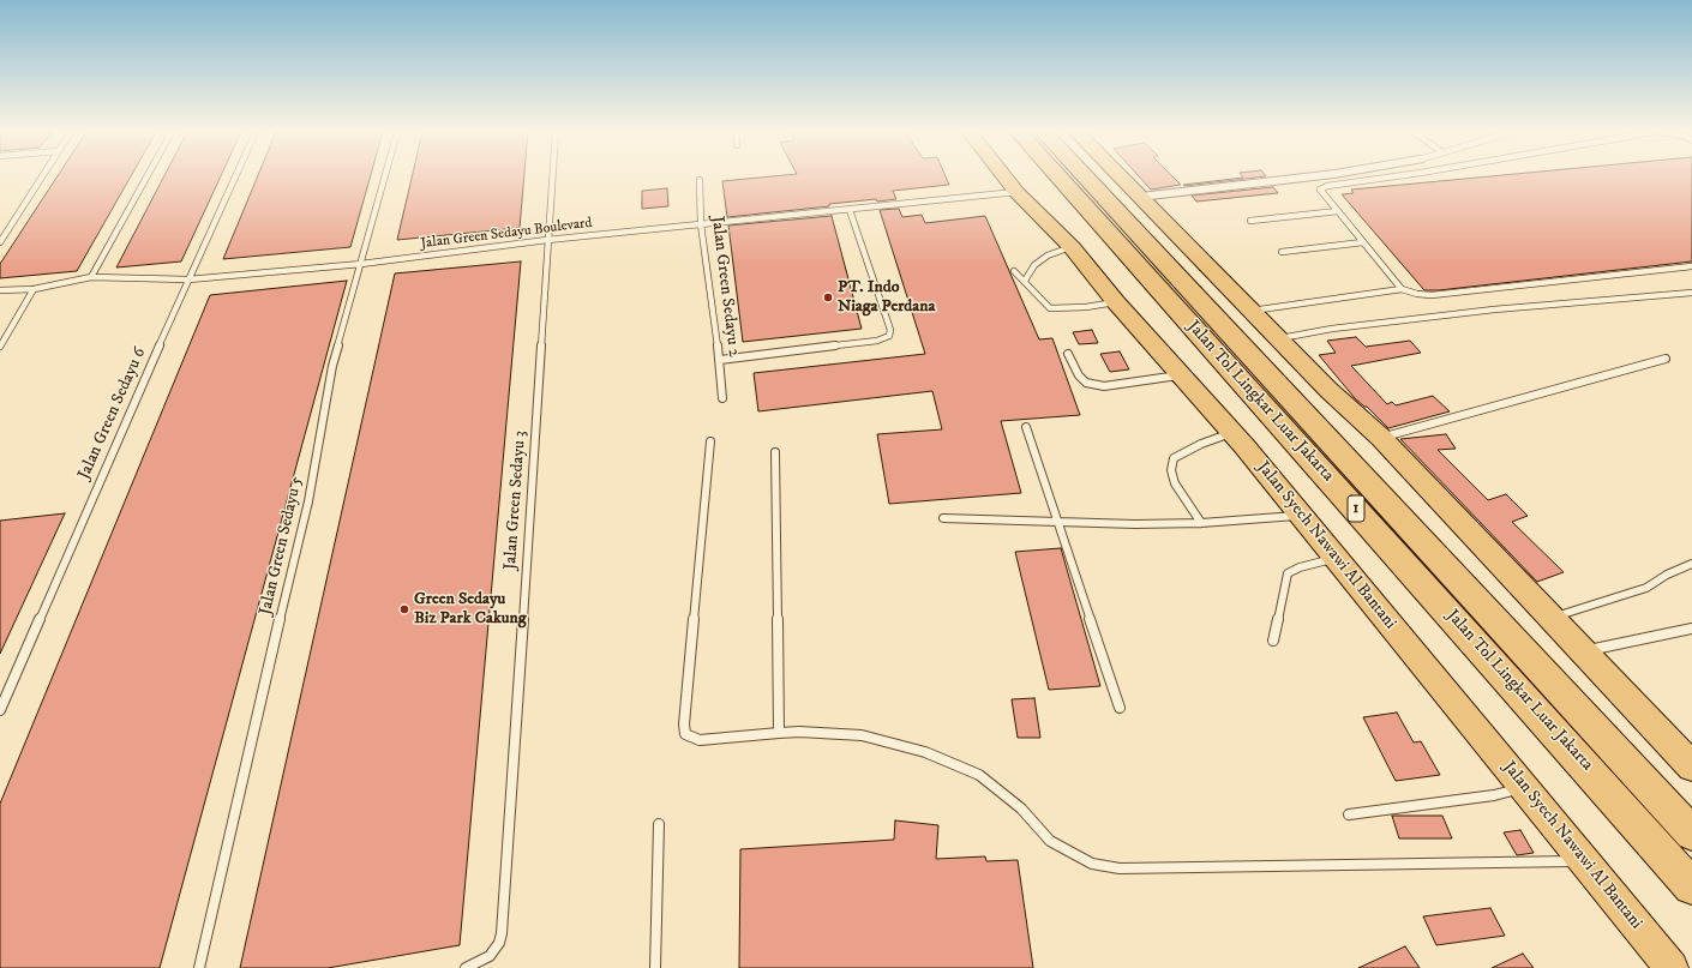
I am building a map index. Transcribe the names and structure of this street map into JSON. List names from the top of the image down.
{
  "streets": {
    "highway": ["Jalan Tol Lingkar Luar Jakarta", "1", "Jalan Syech Nawawi Al Bantani"],
    "lane": [
      "Jalan Green Sedayu Boulevard",
      "Jalan Green Sedayu 2",
      "Jalan Green Sedayu 6",
      "Jalan Green Sedayu 3",
      "Jalan Green Sedayu 5"
    ]
  },
  "crossings": [
    ["Jalan Green Sedayu Boulevard", "Jalan Green Sedayu 2"],
    ["Jalan Green Sedayu Boulevard", "Jalan Green Sedayu 6"],
    ["Jalan Green Sedayu Boulevard", "Jalan Green Sedayu 3"],
    ["Jalan Green Sedayu Boulevard", "Jalan Green Sedayu 5"],
    ["Jalan Green Sedayu Boulevard", "Jalan Syech Nawawi Al Bantani"]
  ],
  "places": ["PT. Indo Niaga Perdana", "Green Sedayu Biz Park Cakung"]
}
